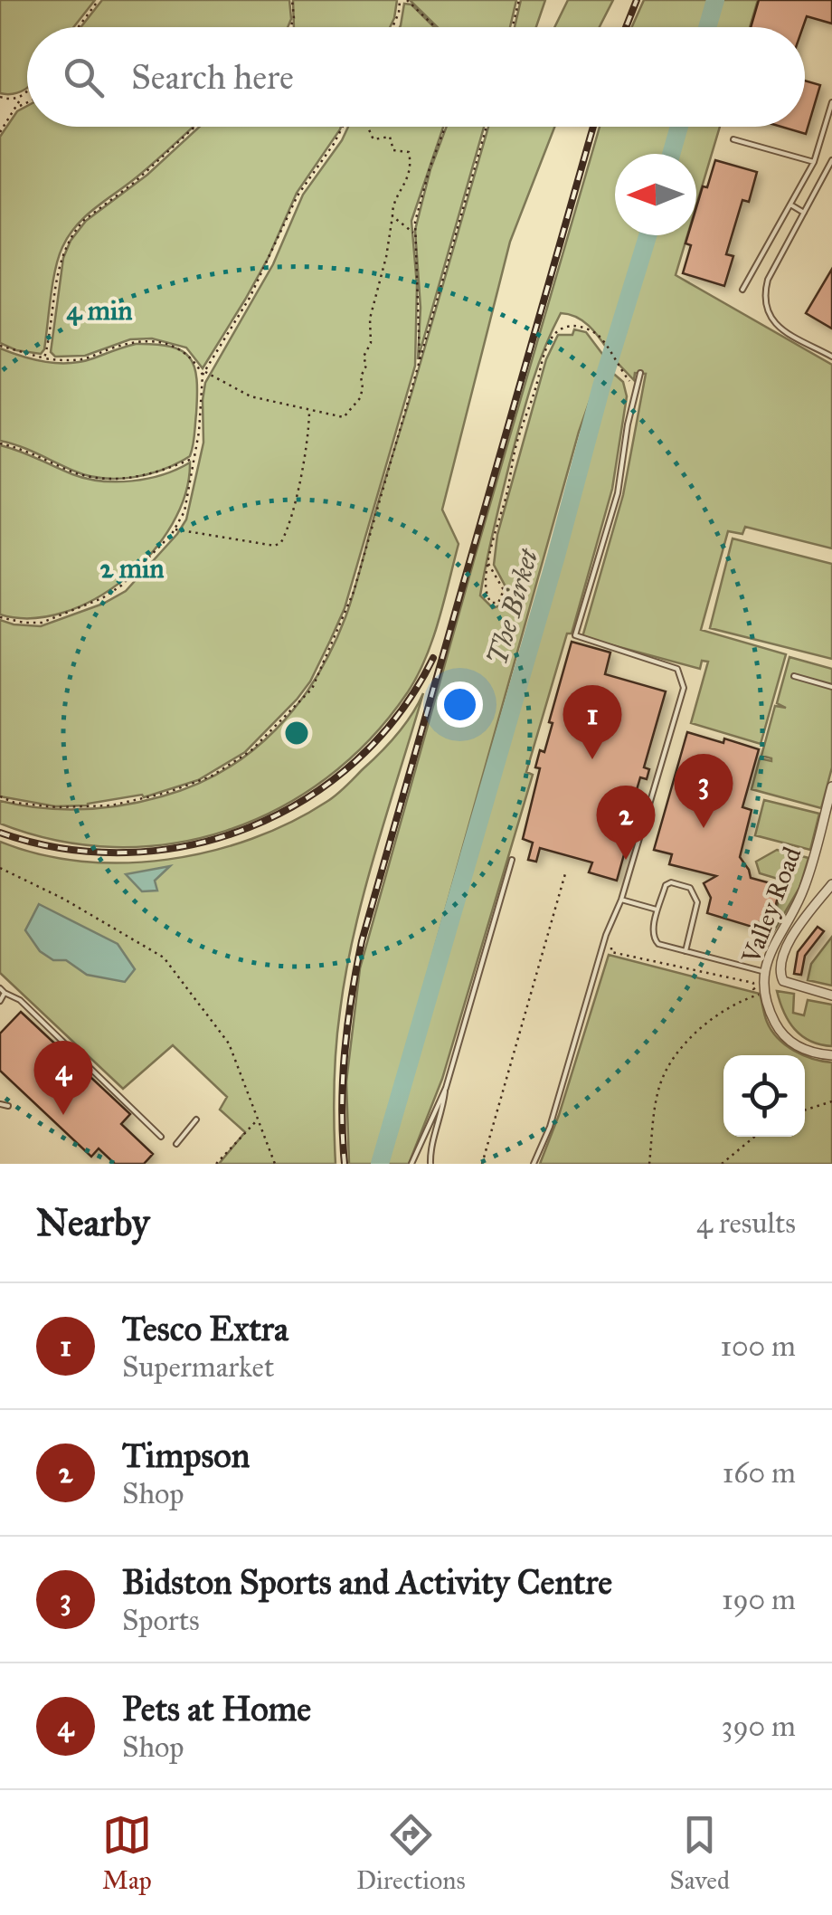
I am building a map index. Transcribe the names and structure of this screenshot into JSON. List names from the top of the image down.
{
  "streets": {
    "street": ["Valley Road"]
  },
  "water": ["The Birket"],
  "north": "left",
  "page": {
    "search": "Search here",
    "pins": [
      "1",
      "3",
      "2",
      "4"
    ],
    "heading": ["Nearby", "4 results"],
    "list": [
      {
        "mark": "1",
        "name": "Tesco Extra",
        "note": "Supermarket",
        "value": "100 m"
      },
      {
        "mark": "2",
        "name": "Timpson",
        "note": "Shop",
        "value": "160 m"
      },
      {
        "mark": "3",
        "name": "Bidston Sports and Activity Centre",
        "note": "Sports",
        "value": "190 m"
      },
      {
        "mark": "4",
        "name": "Pets at Home",
        "note": "Shop",
        "value": "390 m"
      }
    ],
    "nav": ["Map", "Directions", "Saved"]
  },
  "rings": ["4 min", "2 min"]
}
